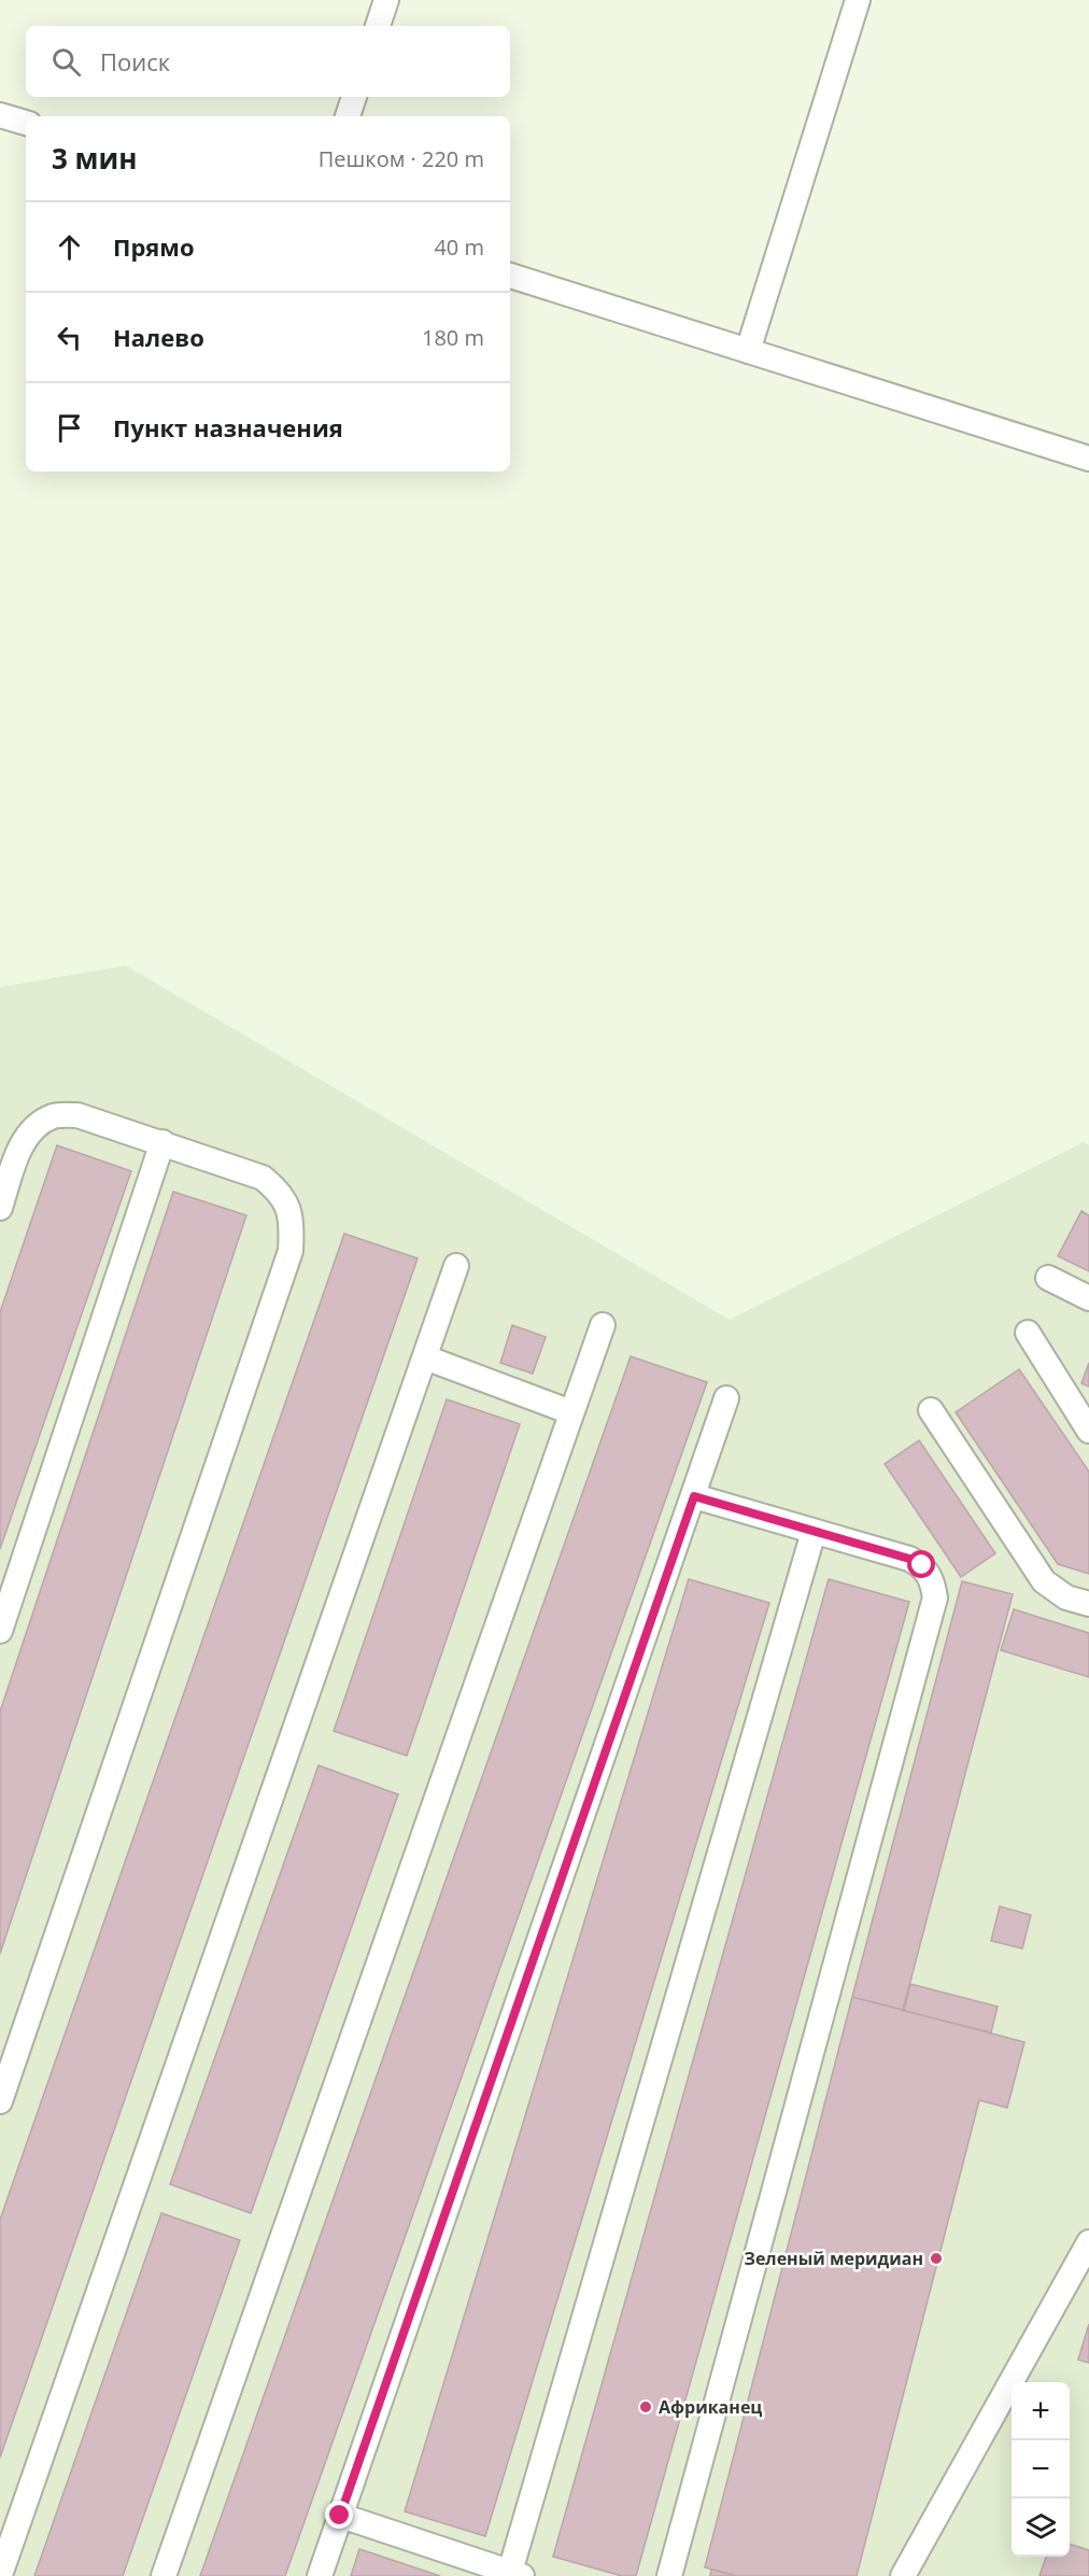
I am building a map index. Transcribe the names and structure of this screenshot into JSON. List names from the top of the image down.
{
  "places": ["Зеленый меридиан", "Африканец"],
  "page": {
    "search": "Поиск",
    "heading": ["3 мин", "Пешком · 220 m"],
    "list": [
      ["Прямо", "40 m"],
      ["Налево", "180 m"],
      "Пункт назначения"
    ],
    "map_buttons": ["+", "−"]
  }
}
